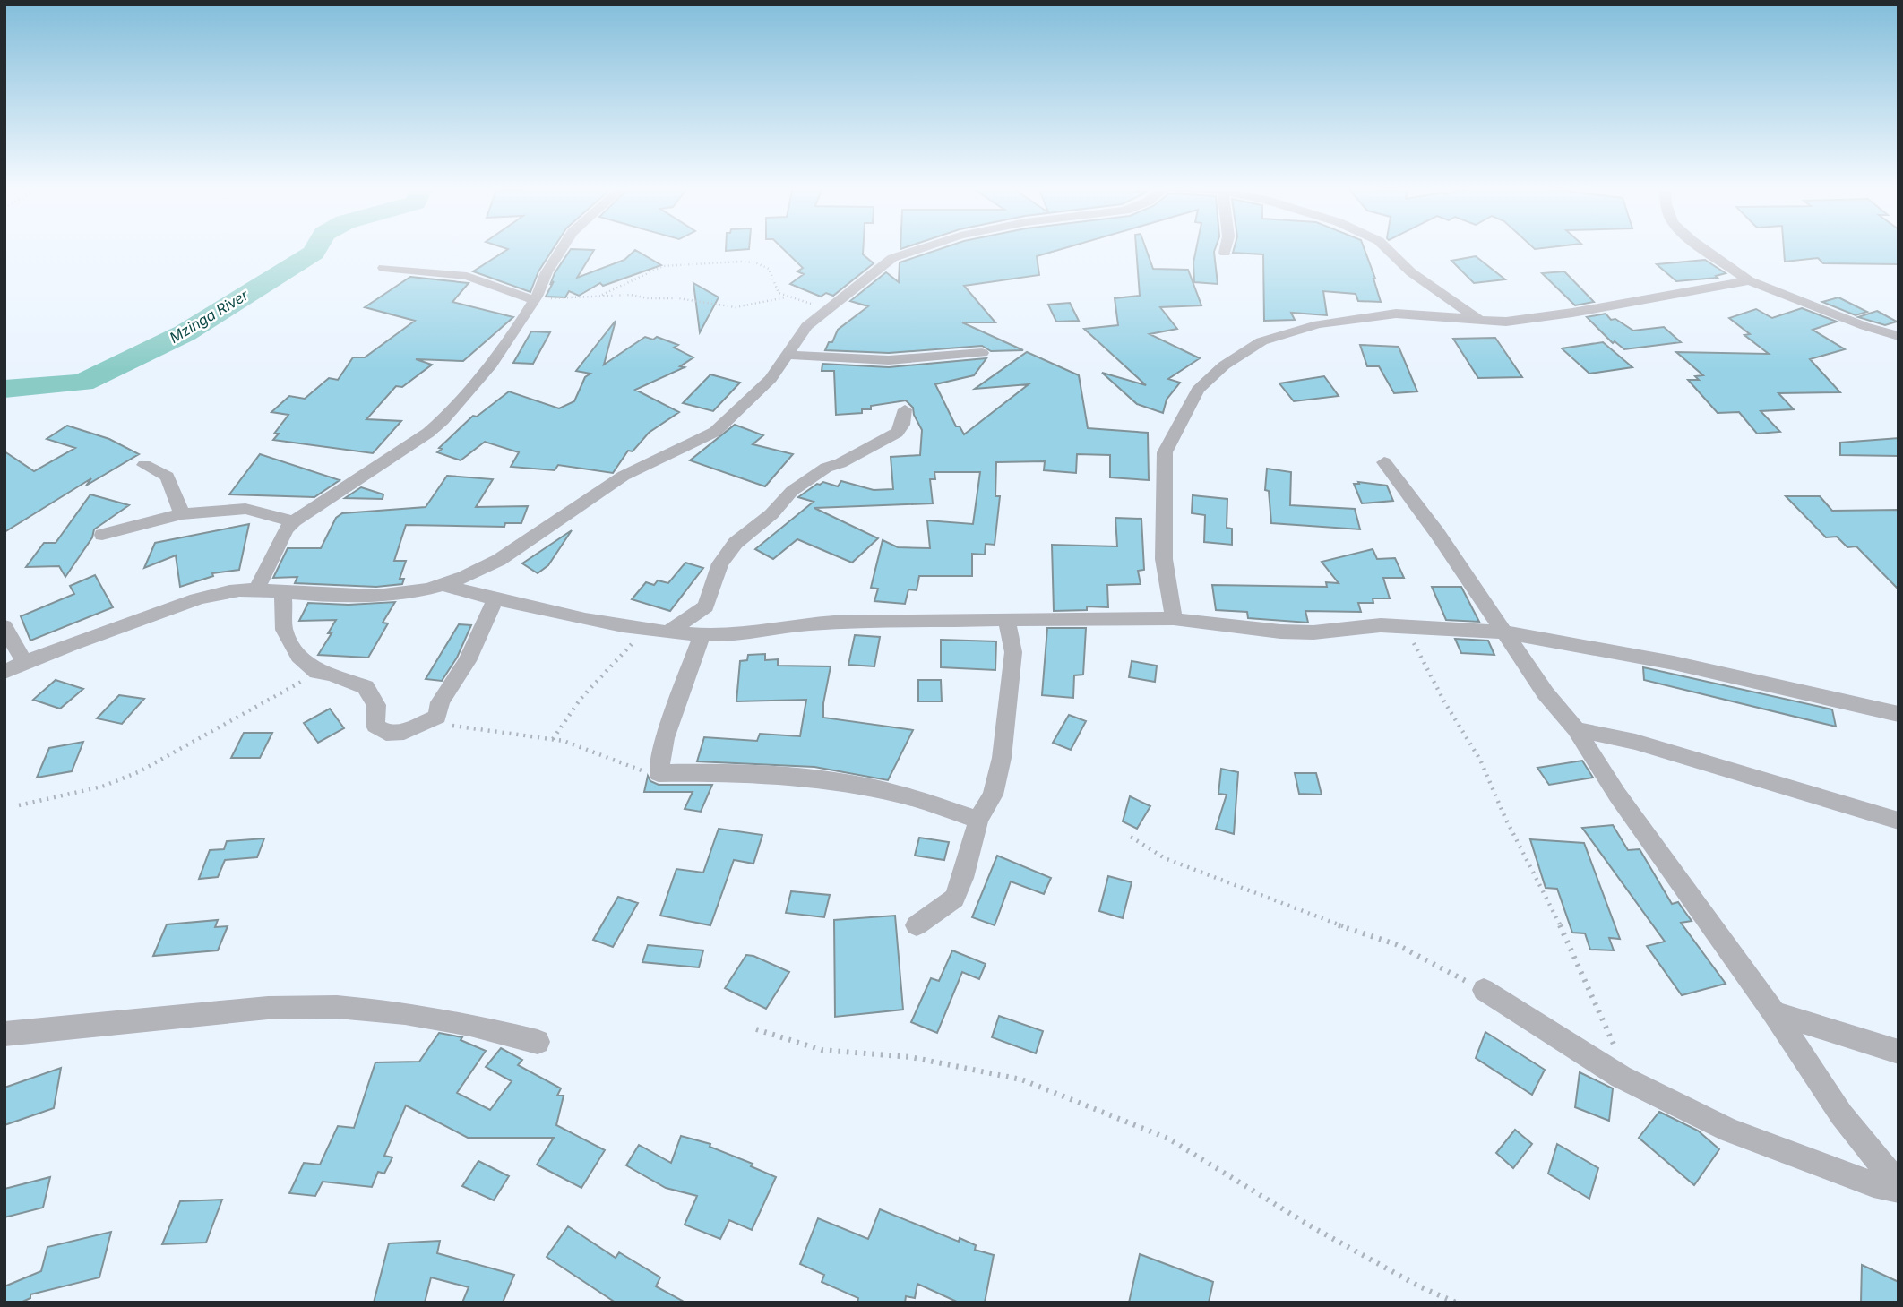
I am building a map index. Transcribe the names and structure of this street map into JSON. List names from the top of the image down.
{
  "water": ["Mzinga River"]
}
